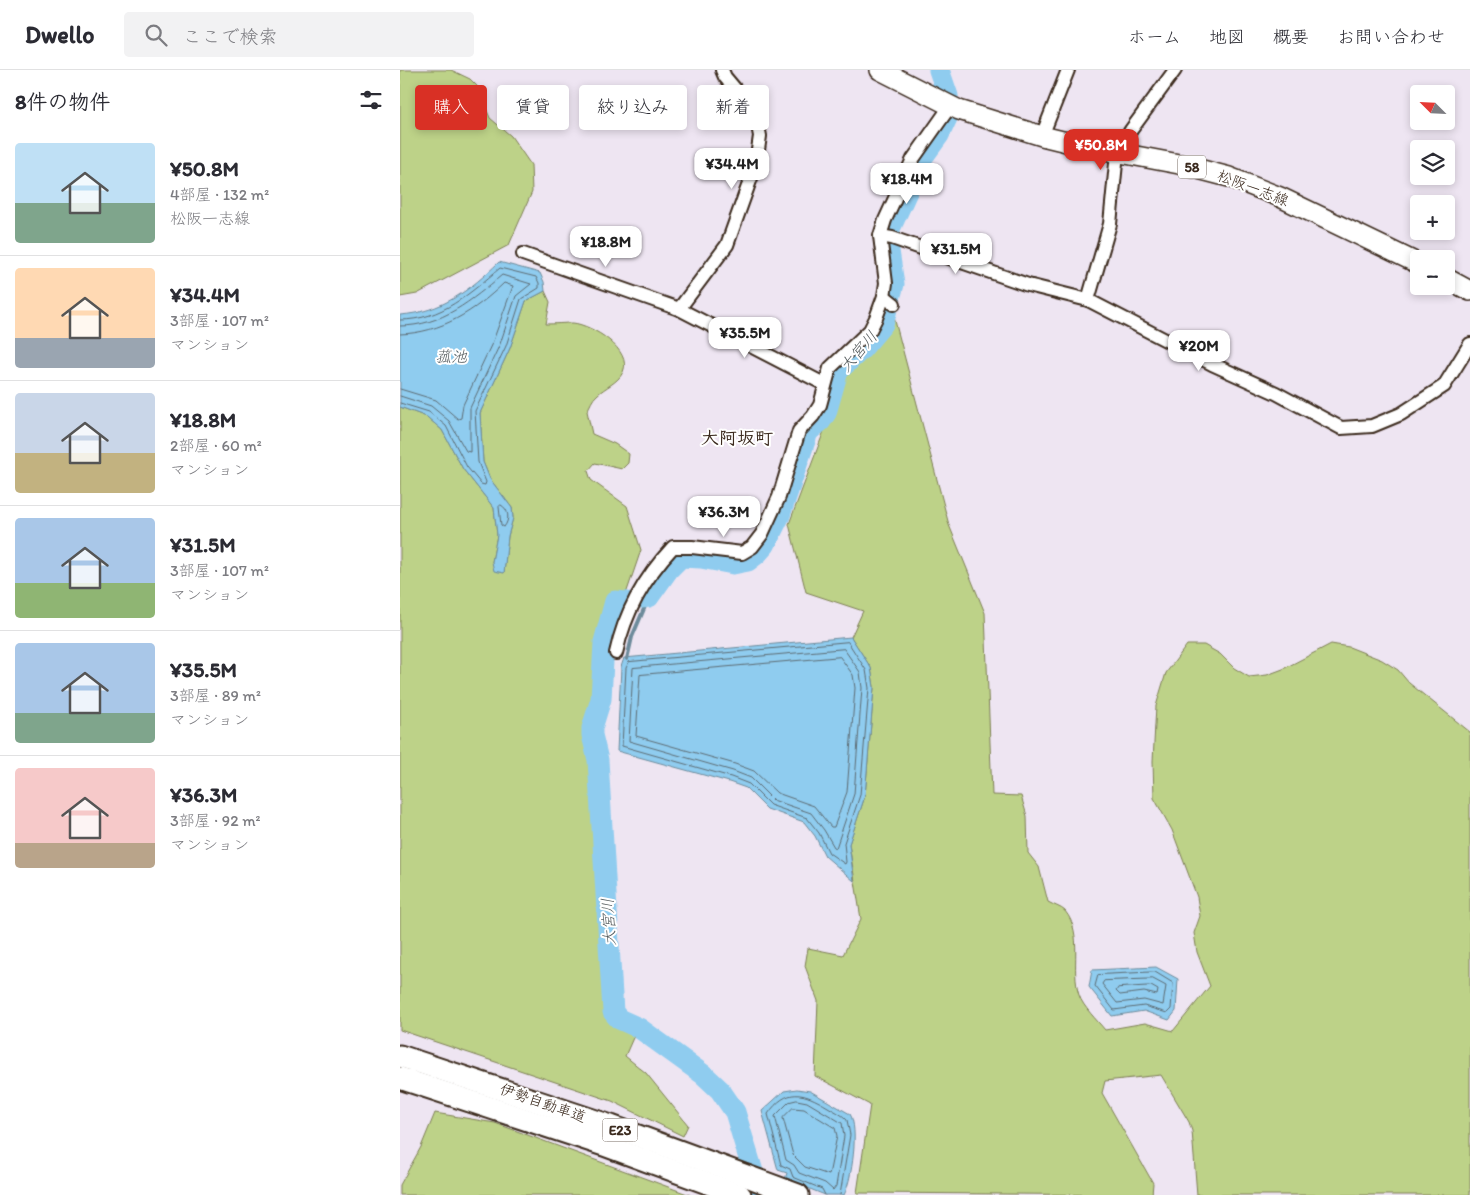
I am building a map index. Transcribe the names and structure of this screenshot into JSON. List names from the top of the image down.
{
  "streets": {
    "highway": ["伊勢自動車道", "E23"],
    "main road": ["58", "松阪一志線"]
  },
  "districts": ["大阿坂町"],
  "water": ["大宮川", "菰池"],
  "north": "top left",
  "page": {
    "header": "Dwello",
    "search": "ここで検索",
    "nav": [
      "ホーム",
      "地図",
      "概要",
      "お問い合わせ"
    ],
    "heading": "8件の物件",
    "map_buttons": ["+", "−"],
    "chip": [
      "購入",
      "賃貸",
      "絞り込み",
      "新着"
    ],
    "price": [
      "¥50.8M",
      "¥34.4M",
      "¥18.4M",
      "¥18.8M",
      "¥31.5M",
      "¥35.5M",
      "¥20M",
      "¥36.3M"
    ],
    "list": [
      {
        "name": "¥50.8M",
        "note": "4部屋 · 132 m² · 松阪一志線"
      },
      {
        "name": "¥34.4M",
        "note": "3部屋 · 107 m² · マンション"
      },
      {
        "name": "¥18.8M",
        "note": "2部屋 · 60 m² · マンション"
      },
      {
        "name": "¥31.5M",
        "note": "3部屋 · 107 m² · マンション"
      },
      {
        "name": "¥35.5M",
        "note": "3部屋 · 89 m² · マンション"
      },
      {
        "name": "¥36.3M",
        "note": "3部屋 · 92 m² · マンション"
      }
    ]
  }
}
